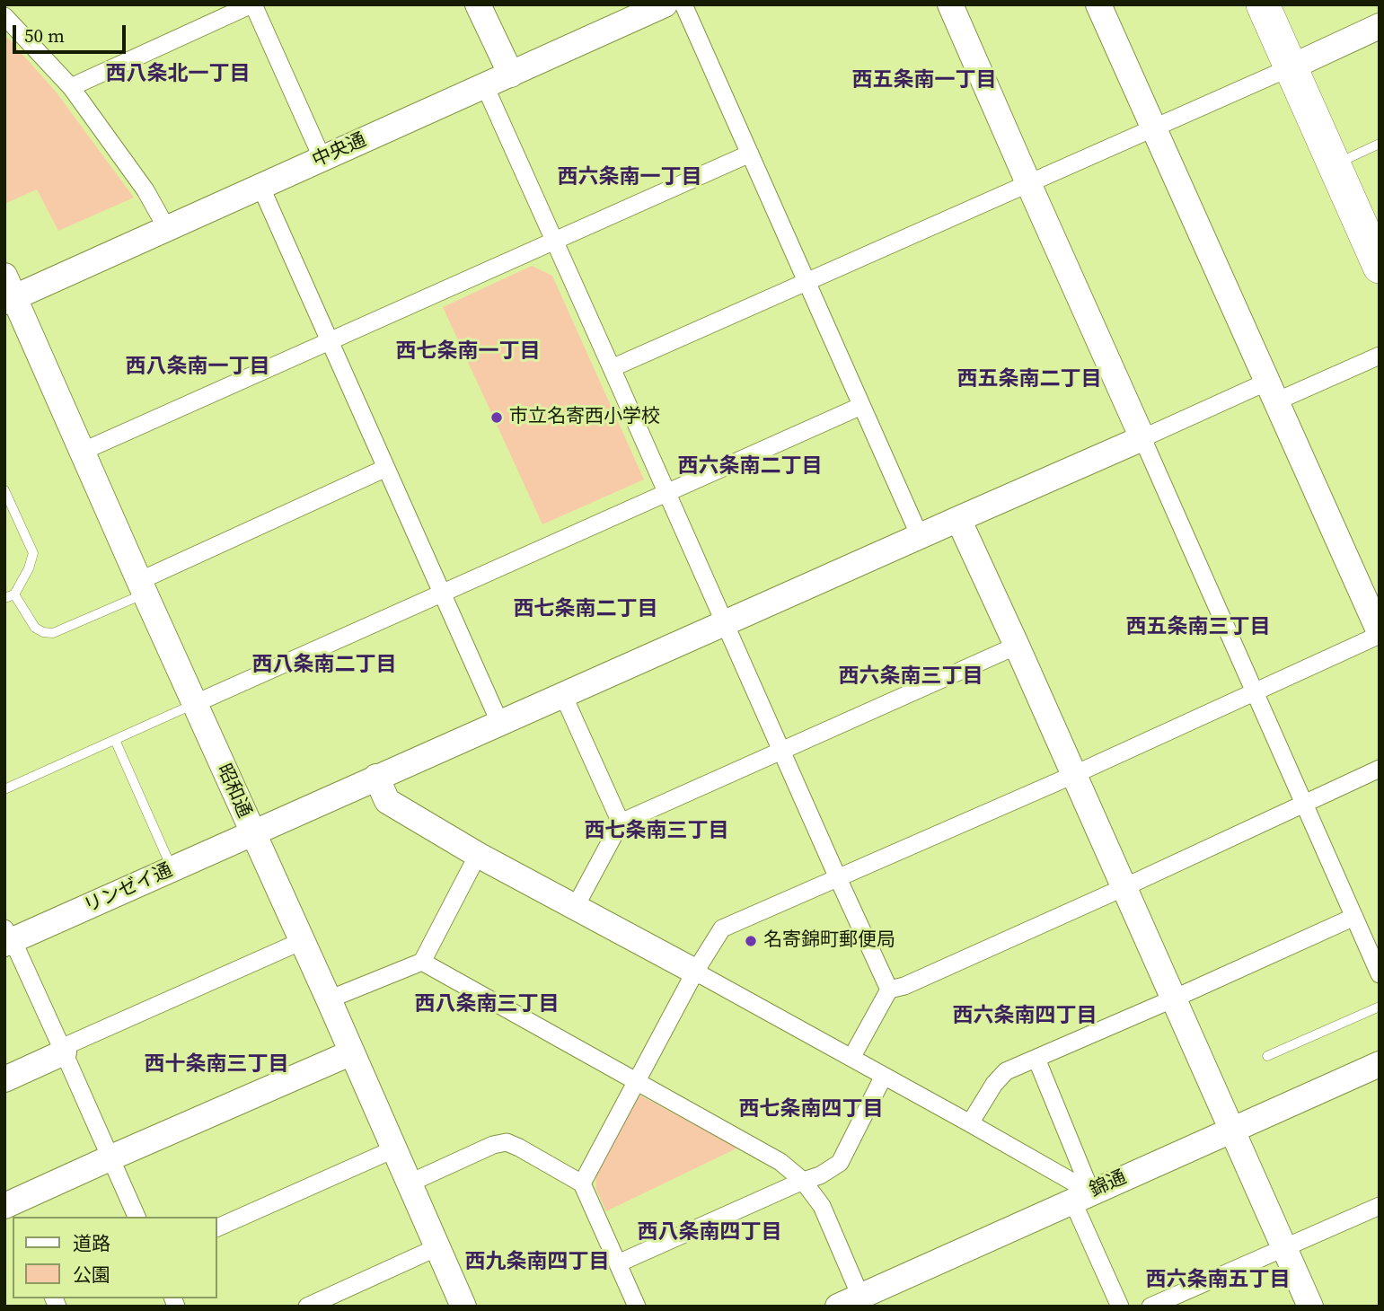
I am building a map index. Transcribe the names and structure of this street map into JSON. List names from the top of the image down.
{
  "streets": {
    "street": [
      "中央通",
      "昭和通",
      "リンゼイ通",
      "錦通"
    ]
  },
  "crossings": [
    ["中央通", "昭和通"],
    ["昭和通", "リンゼイ通"]
  ],
  "districts": [
    "西八条北一丁目",
    "西五条南一丁目",
    "西六条南一丁目",
    "西七条南一丁目",
    "西八条南一丁目",
    "西五条南二丁目",
    "西六条南二丁目",
    "西七条南二丁目",
    "西五条南三丁目",
    "西八条南二丁目",
    "西六条南三丁目",
    "西七条南三丁目",
    "西八条南三丁目",
    "西六条南四丁目",
    "西十条南三丁目",
    "西七条南四丁目",
    "西八条南四丁目",
    "西九条南四丁目",
    "西六条南五丁目"
  ],
  "places": ["市立名寄西小学校", "名寄錦町郵便局"],
  "legend": ["道路", "公園"],
  "scale_bar": "50 m"
}
